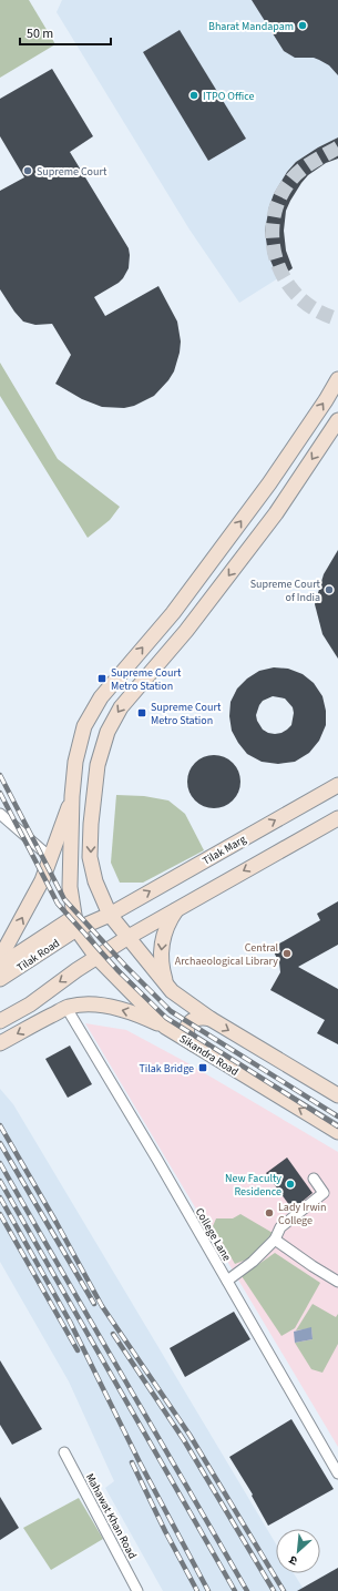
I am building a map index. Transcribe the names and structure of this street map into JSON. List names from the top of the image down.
{
  "streets": {
    "main road": ["Tilak Marg", "Tilak Road", "Sikandra Road"],
    "street": ["College Lane", "Mahawat Khan Road"]
  },
  "crossings": [
    ["Tilak Marg", "Tilak Road"],
    ["Tilak Marg", "Sikandra Road"],
    ["Tilak Road", "Sikandra Road"]
  ],
  "places": {
    "other": [
      "Bharat Mandapam",
      "ITPO Office",
      "Supreme Court",
      "Supreme Court of India",
      "Central Archaeological Library",
      "New Faculty Residence",
      "Lady Irwin College"
    ],
    "transit": ["Supreme Court Metro Station", "Supreme Court‌ Metro Station", "Tilak Bridge"]
  },
  "scale_bar": "50 m",
  "north": "bottom left"
}
